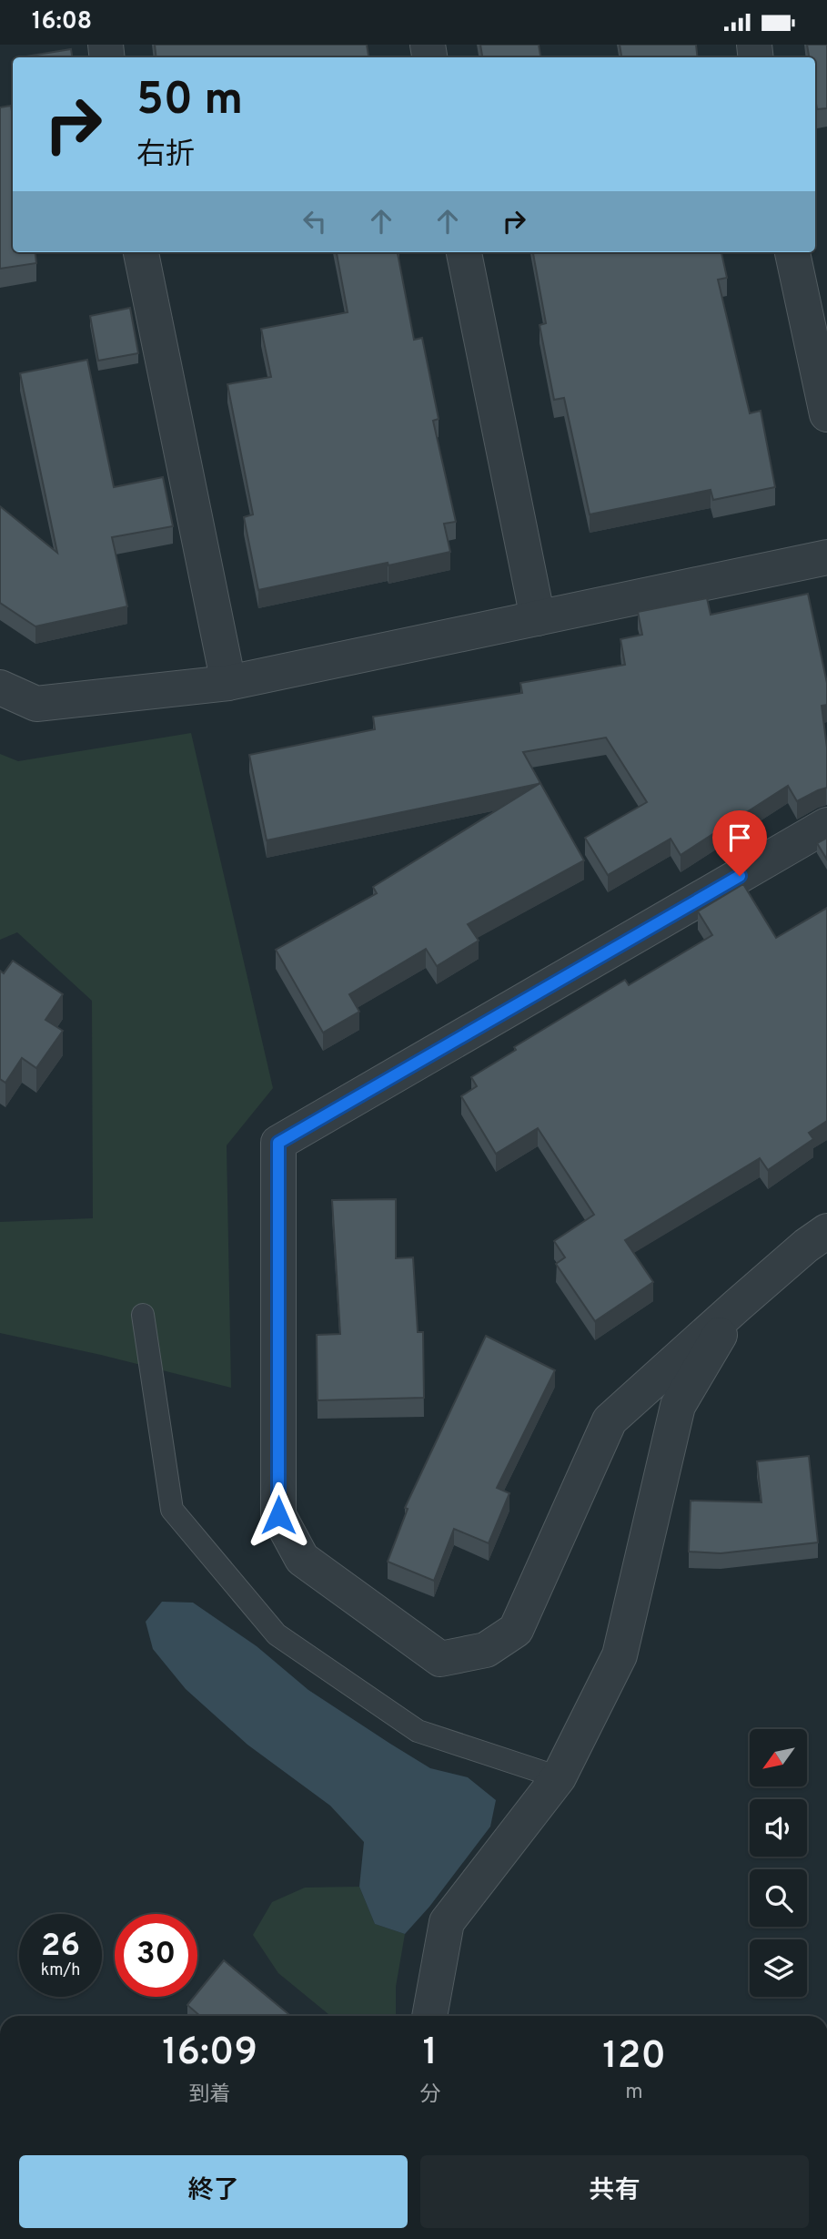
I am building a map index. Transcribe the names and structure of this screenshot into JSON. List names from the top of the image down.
{
  "north": "bottom left",
  "page": {
    "status": "16:08",
    "turn": ["50 m", "右折"],
    "speed": "26 km/h",
    "limit": "30",
    "eta": [
      "16:09",
      "到着",
      "1",
      "分",
      "120",
      "m"
    ],
    "buttons": ["終了", "共有"]
  }
}
